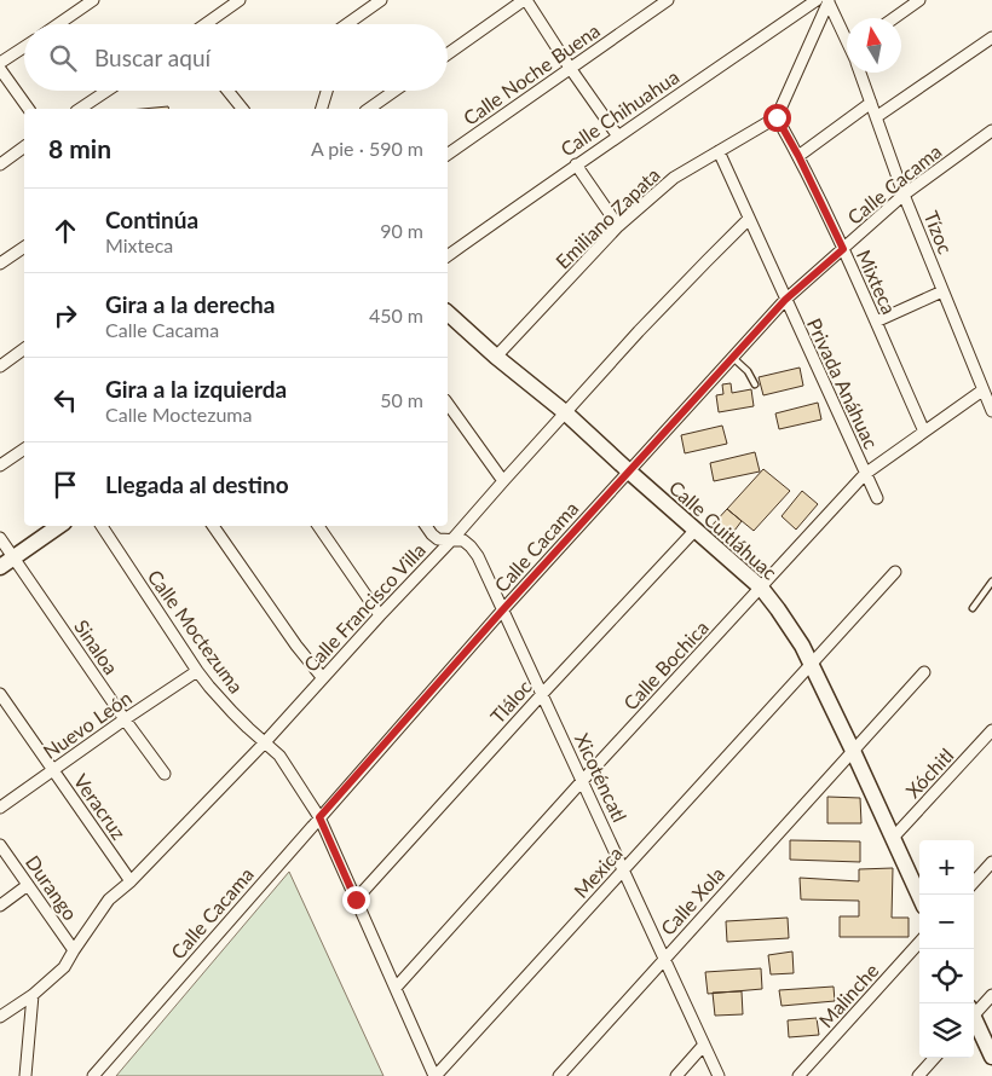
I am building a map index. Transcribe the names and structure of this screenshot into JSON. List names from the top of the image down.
{
  "streets": {
    "street": [
      "Calle Noche Buena",
      "Calle Chihuahua",
      "Calle Cacama",
      "Emiliano Zapata",
      "Tízoc",
      "Mixteca",
      "Privada Anáhuac",
      "Calle Cuitláhuac",
      "Calle Francisco Villa",
      "Calle Moctezuma",
      "Sinaloa",
      "Calle Bochica",
      "Tláloc",
      "Nuevo León",
      "Xóchitl",
      "Xicoténcatl",
      "Veracruz",
      "Mexica",
      "Durango",
      "Calle Xola",
      "Malinche"
    ]
  },
  "crossings": [
    ["Calle Cacama", "Tízoc"],
    ["Calle Cacama", "Mixteca"],
    ["Calle Cacama", "Privada Anáhuac"],
    ["Calle Cacama", "Calle Cuitláhuac"],
    ["Calle Cacama", "Calle Moctezuma"],
    ["Calle Cacama", "Xicoténcatl"],
    ["Emiliano Zapata", "Mixteca"],
    ["Emiliano Zapata", "Privada Anáhuac"],
    ["Emiliano Zapata", "Calle Cuitláhuac"],
    ["Tízoc", "Calle Bochica"],
    ["Mixteca", "Calle Bochica"],
    ["Privada Anáhuac", "Calle Francisco Villa"],
    ["Privada Anáhuac", "Calle Bochica"],
    ["Calle Cuitláhuac", "Calle Francisco Villa"],
    ["Calle Cuitláhuac", "Calle Bochica"],
    ["Calle Cuitláhuac", "Tláloc"],
    ["Calle Cuitláhuac", "Xóchitl"],
    ["Calle Cuitláhuac", "Mexica"],
    ["Calle Cuitláhuac", "Calle Xola"],
    ["Calle Francisco Villa", "Calle Moctezuma"],
    ["Calle Francisco Villa", "Xicoténcatl"],
    ["Calle Francisco Villa", "Veracruz"],
    ["Calle Francisco Villa", "Durango"],
    ["Calle Moctezuma", "Calle Bochica"],
    ["Calle Moctezuma", "Tláloc"],
    ["Calle Moctezuma", "Nuevo León"],
    ["Calle Moctezuma", "Mexica"],
    ["Sinaloa", "Nuevo León"],
    ["Calle Bochica", "Xicoténcatl"],
    ["Tláloc", "Xicoténcatl"],
    ["Nuevo León", "Veracruz"],
    ["Xicoténcatl", "Mexica"],
    ["Xicoténcatl", "Calle Xola"]
  ],
  "north": "top",
  "page": {
    "search": "Buscar aquí",
    "heading": ["8 min", "A pie · 590 m"],
    "list": [
      ["Continúa", "Mixteca", "90 m"],
      ["Gira a la derecha", "Calle Cacama", "450 m"],
      ["Gira a la izquierda", "Calle Moctezuma", "50 m"],
      "Llegada al destino"
    ],
    "map_buttons": ["+", "−"]
  }
}
